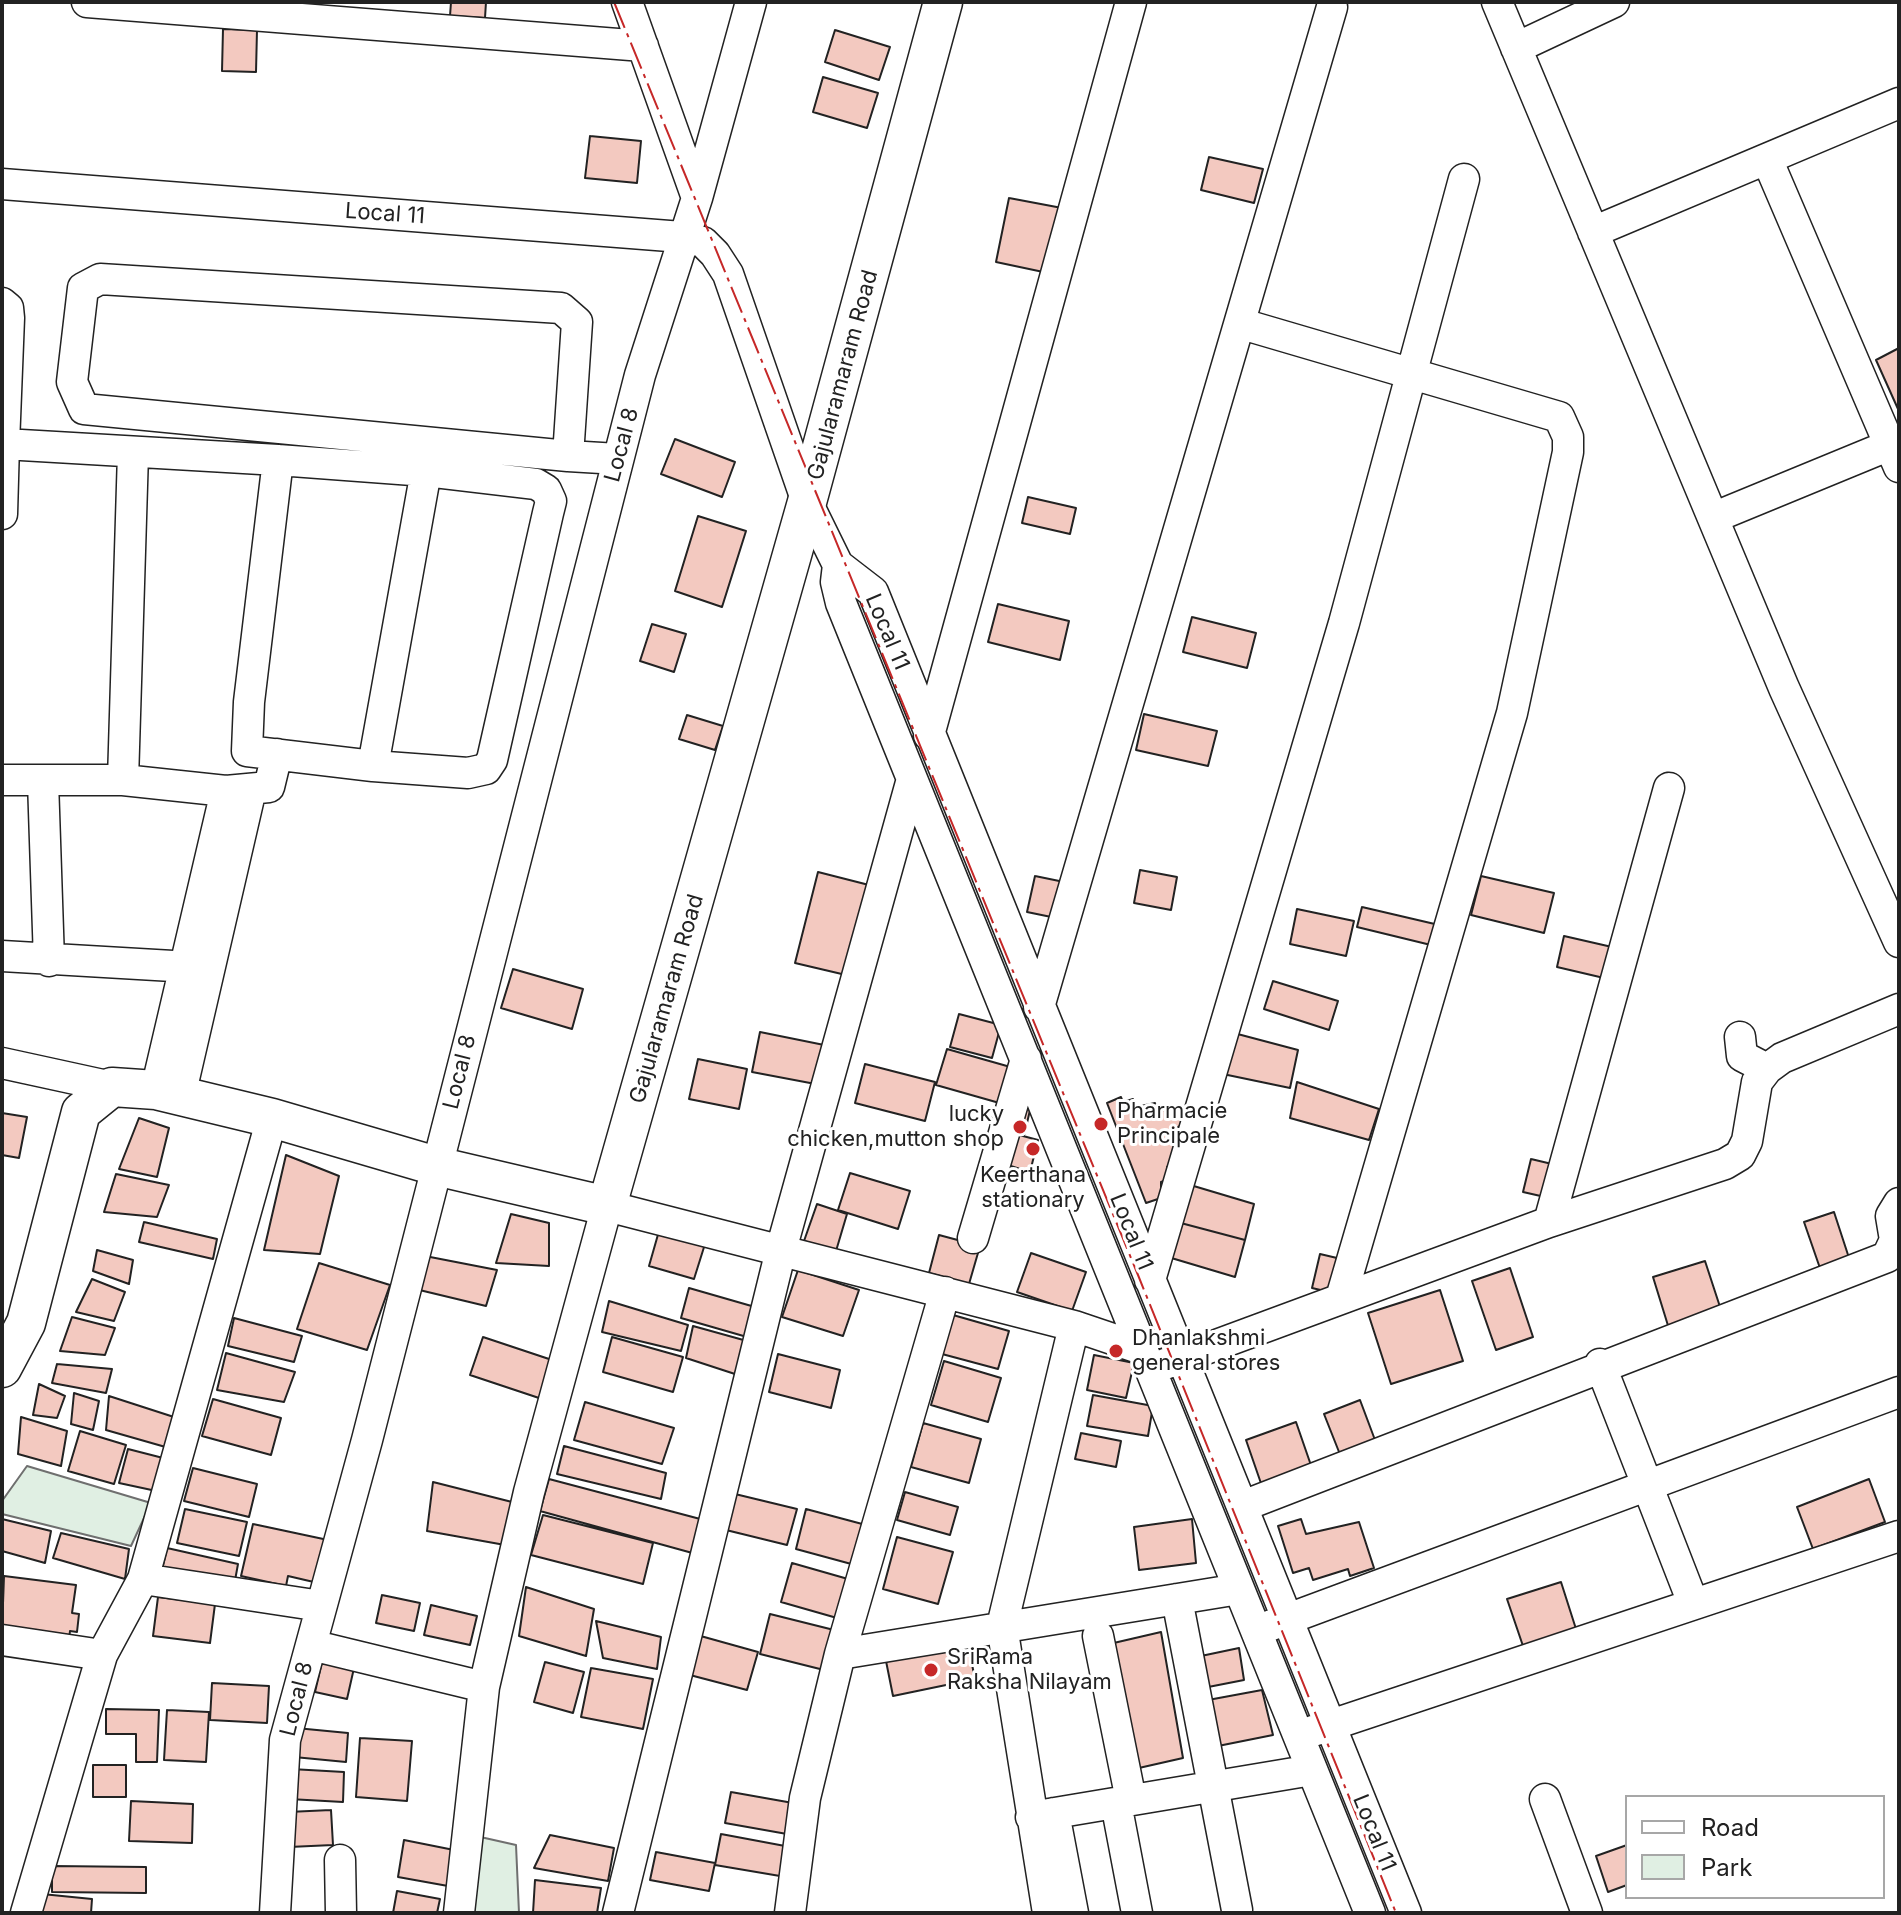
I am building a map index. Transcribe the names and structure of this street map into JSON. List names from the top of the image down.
{
  "streets": {
    "main road": ["Gajularamaram Road"],
    "street": ["Local 11", "Local 8"]
  },
  "crossings": [
    ["Local 11", "Gajularamaram Road"],
    ["Local 11", "Local 8"]
  ],
  "places": [
    "Pharmacie Principale",
    "lucky chicken,mutton shop",
    "Keerthana stationary",
    "Dhanlakshmi general stores",
    "SriRama Raksha Nilayam"
  ],
  "legend": ["Road", "Park"]
}
